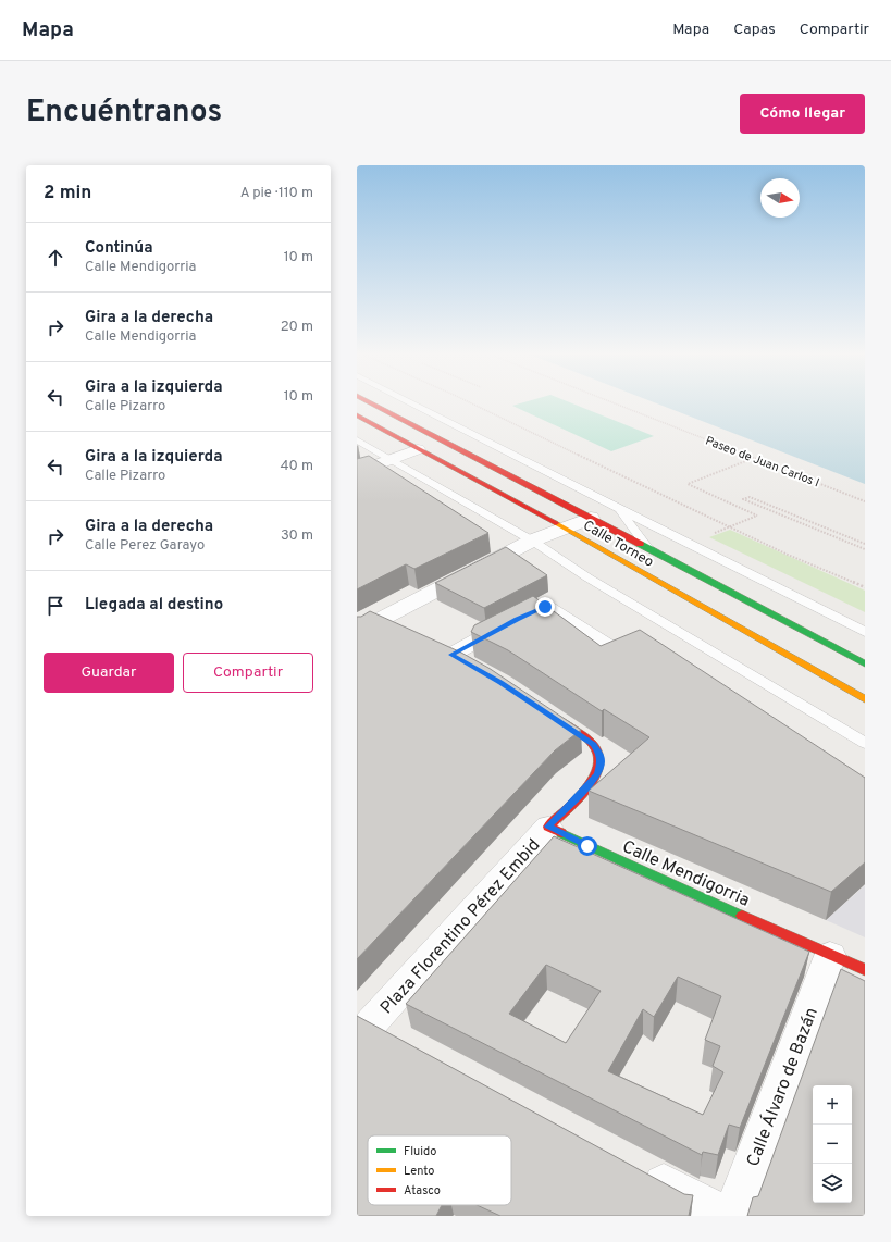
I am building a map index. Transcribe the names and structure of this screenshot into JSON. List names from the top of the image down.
{
  "streets": {
    "main road": ["Calle Torneo", "Calle Mendigorria"],
    "street": ["Plaza Florentino Pérez Embid", "Calle Álvaro de Bazán"],
    "path": ["Paseo de Juan Carlos I"]
  },
  "crossings": [
    ["Calle Mendigorria", "Plaza Florentino Pérez Embid"],
    ["Calle Mendigorria", "Calle Álvaro de Bazán"]
  ],
  "legend": ["Fluido", "Lento", "Atasco"],
  "north": "right",
  "page": {
    "header": "Mapa",
    "nav": ["Mapa", "Capas", "Compartir"],
    "title": "Encuéntranos",
    "buttons": [
      "Cómo llegar",
      ["Guardar", "Compartir"]
    ],
    "heading": ["2 min", "A pie · 110 m"],
    "list": [
      ["Continúa", "Calle Mendigorria", "10 m"],
      ["Gira a la derecha", "Calle Mendigorria", "20 m"],
      ["Gira a la izquierda", "Calle Pizarro", "10 m"],
      ["Gira a la izquierda", "Calle Pizarro", "40 m"],
      ["Gira a la derecha", "Calle Perez Garayo", "30 m"],
      "Llegada al destino"
    ],
    "map_buttons": ["+", "−"]
  }
}
